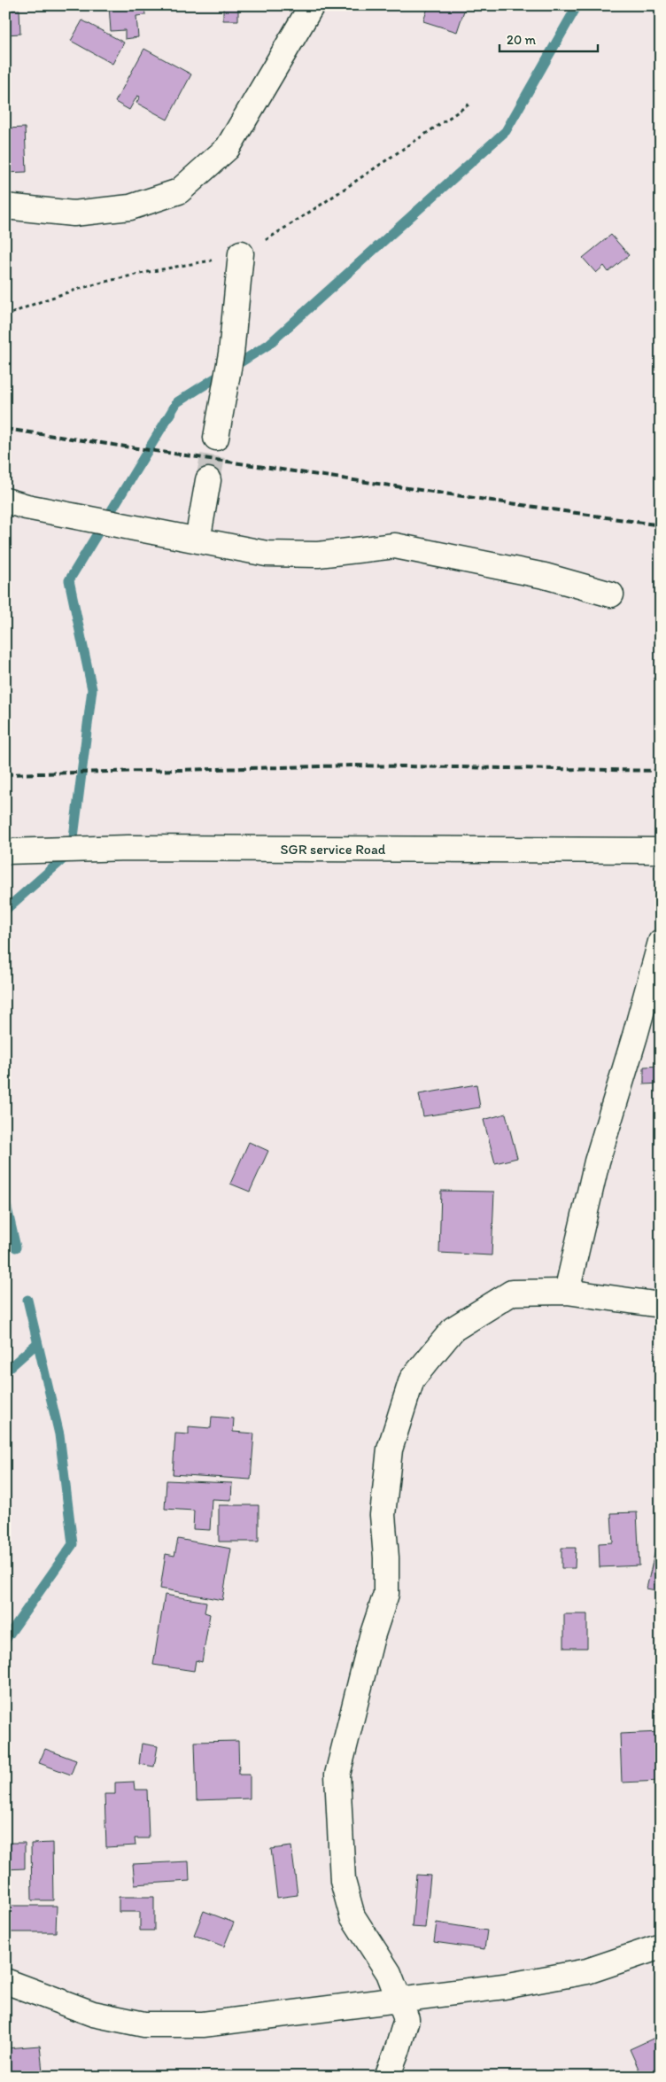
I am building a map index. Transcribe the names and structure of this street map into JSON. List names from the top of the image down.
{
  "streets": {
    "street": ["SGR service Road"]
  },
  "scale_bar": "20 m"
}
